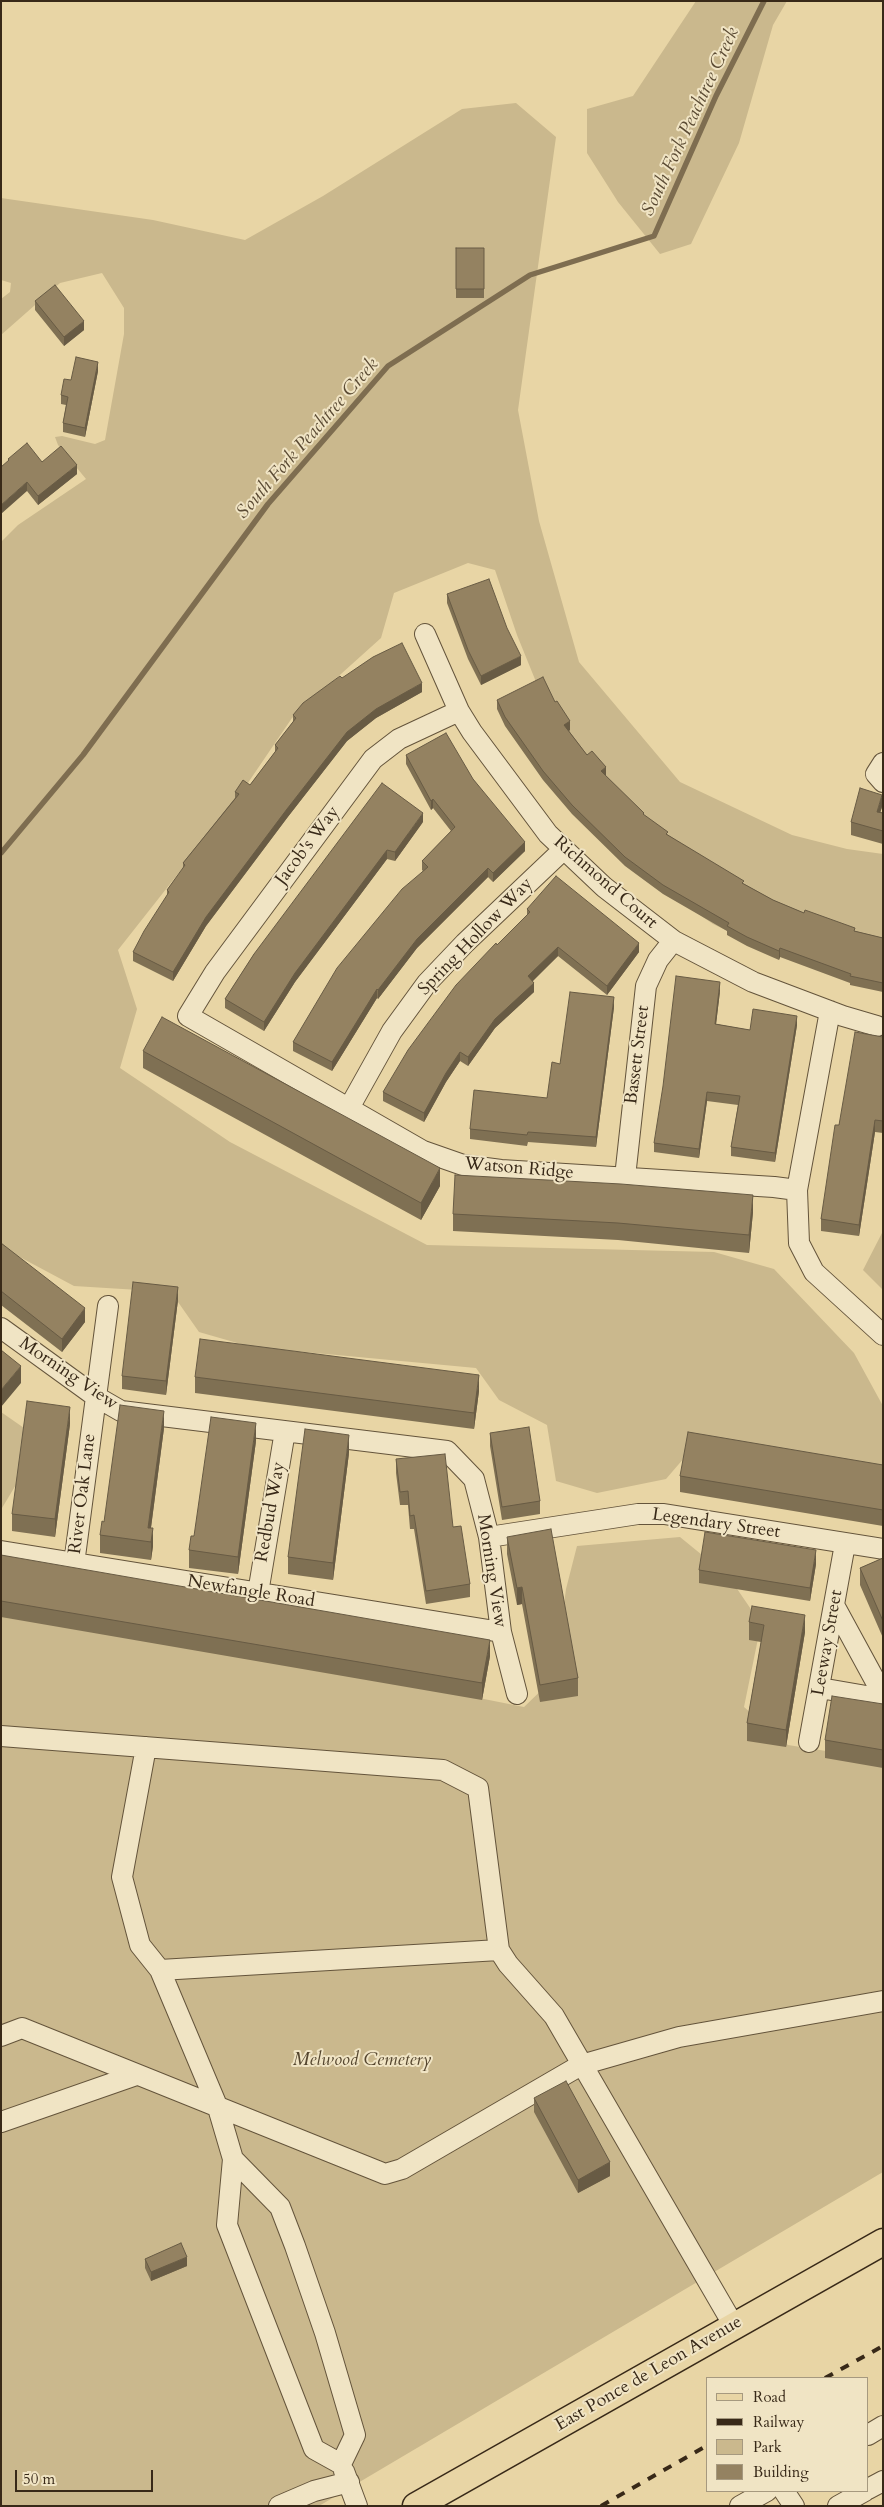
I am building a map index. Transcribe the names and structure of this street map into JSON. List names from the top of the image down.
{
  "streets": {
    "main road": ["East Ponce de Leon Avenue"],
    "street": [
      "Jacob's Way",
      "Richmond Court",
      "Spring Hollow Way",
      "Bassett Street",
      "Watson Ridge",
      "Morning View",
      "River Oak Lane",
      "Redbud Way",
      "Legendary Street",
      "Newfangle Road",
      "Leeway Street"
    ]
  },
  "crossings": [
    ["Jacob's Way", "Richmond Court"],
    ["Jacob's Way", "Watson Ridge"],
    ["Richmond Court", "Spring Hollow Way"],
    ["Richmond Court", "Bassett Street"],
    ["Spring Hollow Way", "Watson Ridge"],
    ["Bassett Street", "Watson Ridge"],
    ["Morning View", "River Oak Lane"],
    ["Morning View", "Redbud Way"],
    ["Morning View", "Legendary Street"],
    ["Morning View", "Newfangle Road"],
    ["River Oak Lane", "Newfangle Road"],
    ["Redbud Way", "Newfangle Road"],
    ["Legendary Street", "Leeway Street"]
  ],
  "water": ["South Fork Peachtree Creek"],
  "parks": ["Melwood Cemetery"],
  "legend": [
    "Road",
    "Railway",
    "Park",
    "Building"
  ],
  "scale_bar": "50 m"
}
